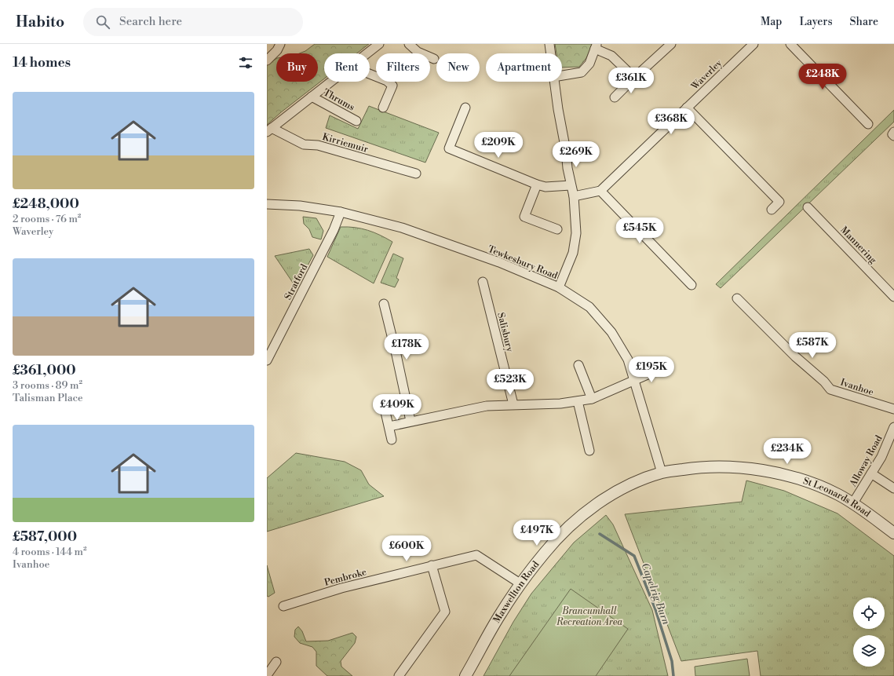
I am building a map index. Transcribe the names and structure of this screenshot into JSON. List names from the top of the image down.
{
  "streets": {
    "street": [
      "Waverley",
      "Thrums",
      "Kirriemuir",
      "Mannering",
      "Tewkesbury Road",
      "Stratford",
      "Salisbury",
      "Ivanhoe",
      "Alloway Road",
      "St Leonards Road",
      "Pembroke",
      "Maxwellton Road"
    ]
  },
  "crossings": [
    ["Tewkesbury Road", "Stratford"],
    ["Tewkesbury Road", "St Leonards Road"],
    ["Tewkesbury Road", "Maxwellton Road"],
    ["Alloway Road", "St Leonards Road"],
    ["St Leonards Road", "Maxwellton Road"],
    ["Pembroke", "Maxwellton Road"]
  ],
  "water": ["Capelrig Burn"],
  "parks": ["Brancumhall Recreation Area"],
  "page": {
    "header": "Habito",
    "search": "Search here",
    "nav": ["Map", "Layers", "Share"],
    "heading": "14 homes",
    "chip": [
      "Buy",
      "Rent",
      "Filters",
      "New",
      "Apartment"
    ],
    "price": [
      "£248K",
      "£361K",
      "£368K",
      "£209K",
      "£269K",
      "£545K",
      "£587K",
      "£178K",
      "£195K",
      "£523K",
      "£409K",
      "£234K",
      "£497K",
      "£600K"
    ],
    "list": [
      {
        "name": "£248,000",
        "note": "2 rooms · 76 m² · Waverley"
      },
      {
        "name": "£361,000",
        "note": "3 rooms · 89 m² · Talisman Place"
      },
      {
        "name": "£587,000",
        "note": "4 rooms · 144 m² · Ivanhoe"
      }
    ]
  }
}
